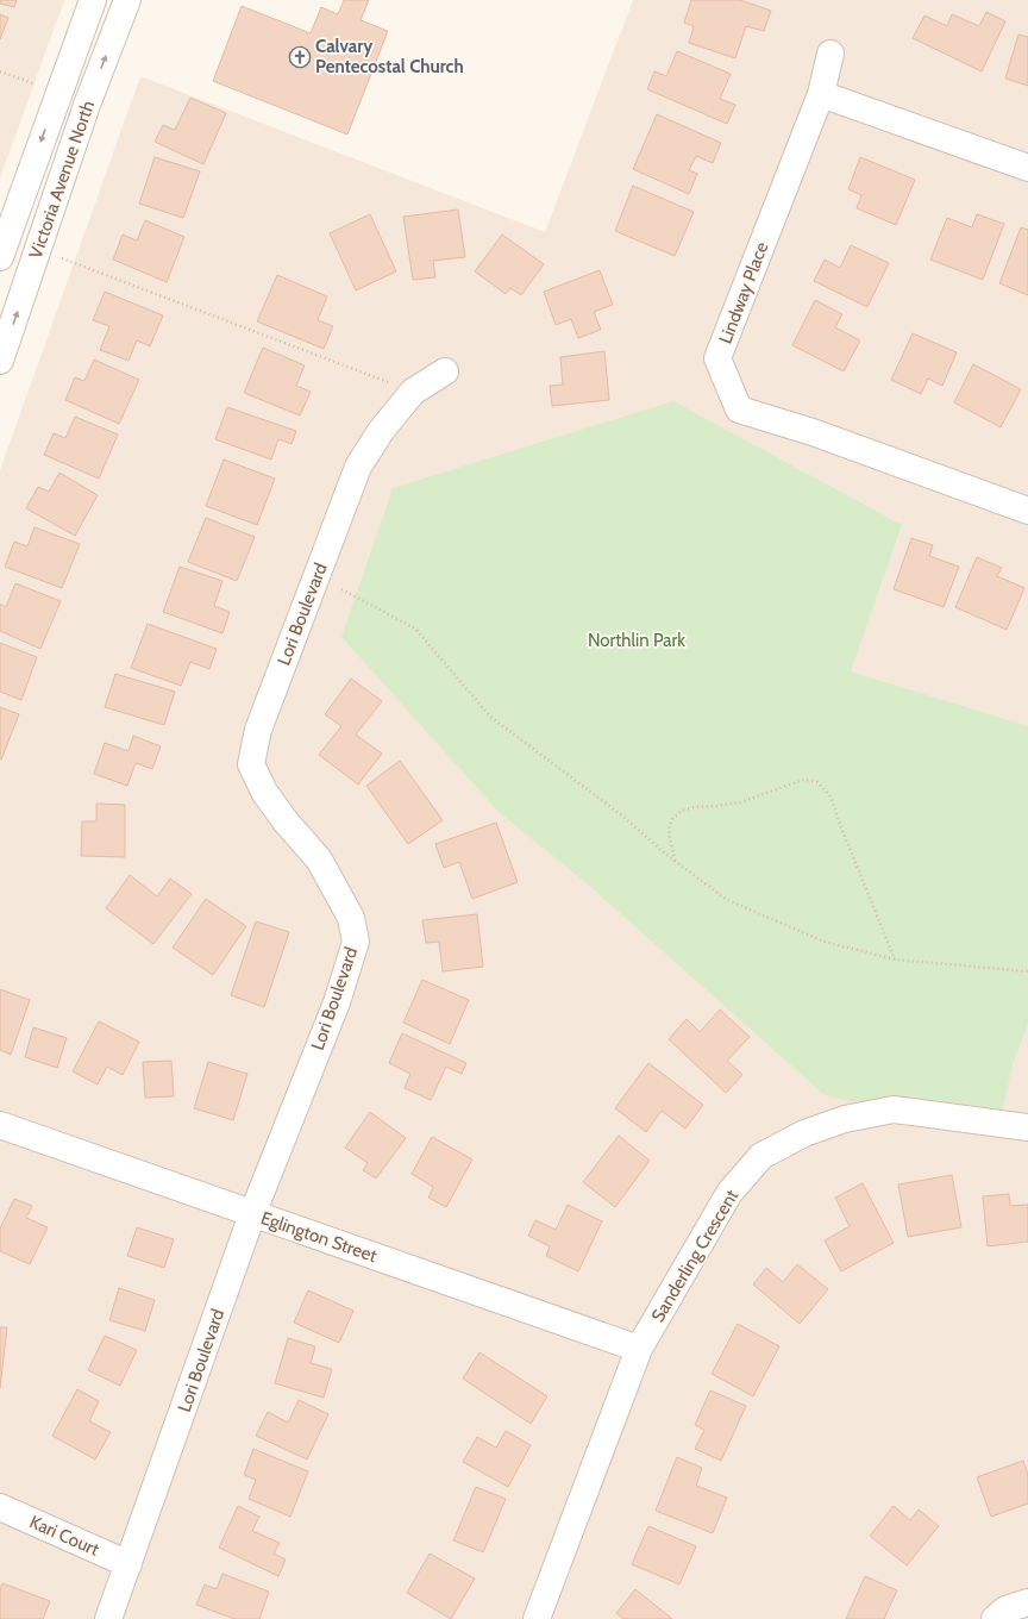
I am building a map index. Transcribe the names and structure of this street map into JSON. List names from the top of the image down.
{
  "streets": {
    "street": [
      "Victoria Avenue North",
      "Lindway Place",
      "Lori Boulevard",
      "Eglington Street",
      "Sanderling Crescent",
      "Kari Court"
    ]
  },
  "crossings": [
    ["Lori Boulevard", "Eglington Street"],
    ["Lori Boulevard", "Kari Court"],
    ["Eglington Street", "Sanderling Crescent"]
  ],
  "parks": ["Northlin Park"],
  "places": {
    "church": ["Calvary Pentecostal Church"]
  }
}
